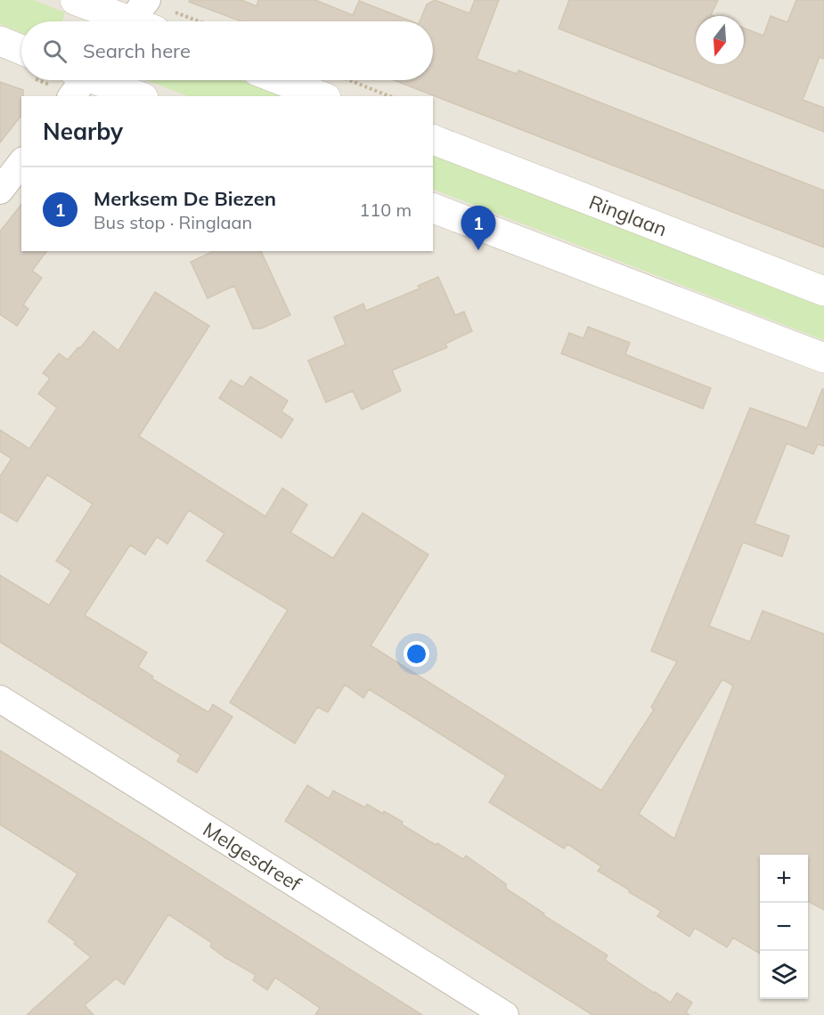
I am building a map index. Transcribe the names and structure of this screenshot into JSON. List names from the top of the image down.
{
  "streets": {
    "street": ["Ringlaan", "Melgesdreef"]
  },
  "north": "bottom",
  "page": {
    "search": "Search here",
    "heading": "Nearby",
    "list": [
      {
        "mark": "1",
        "name": "Merksem De Biezen",
        "note": "Bus stop · Ringlaan",
        "value": "110 m"
      }
    ],
    "pins": "1",
    "map_buttons": ["+", "−"]
  }
}
